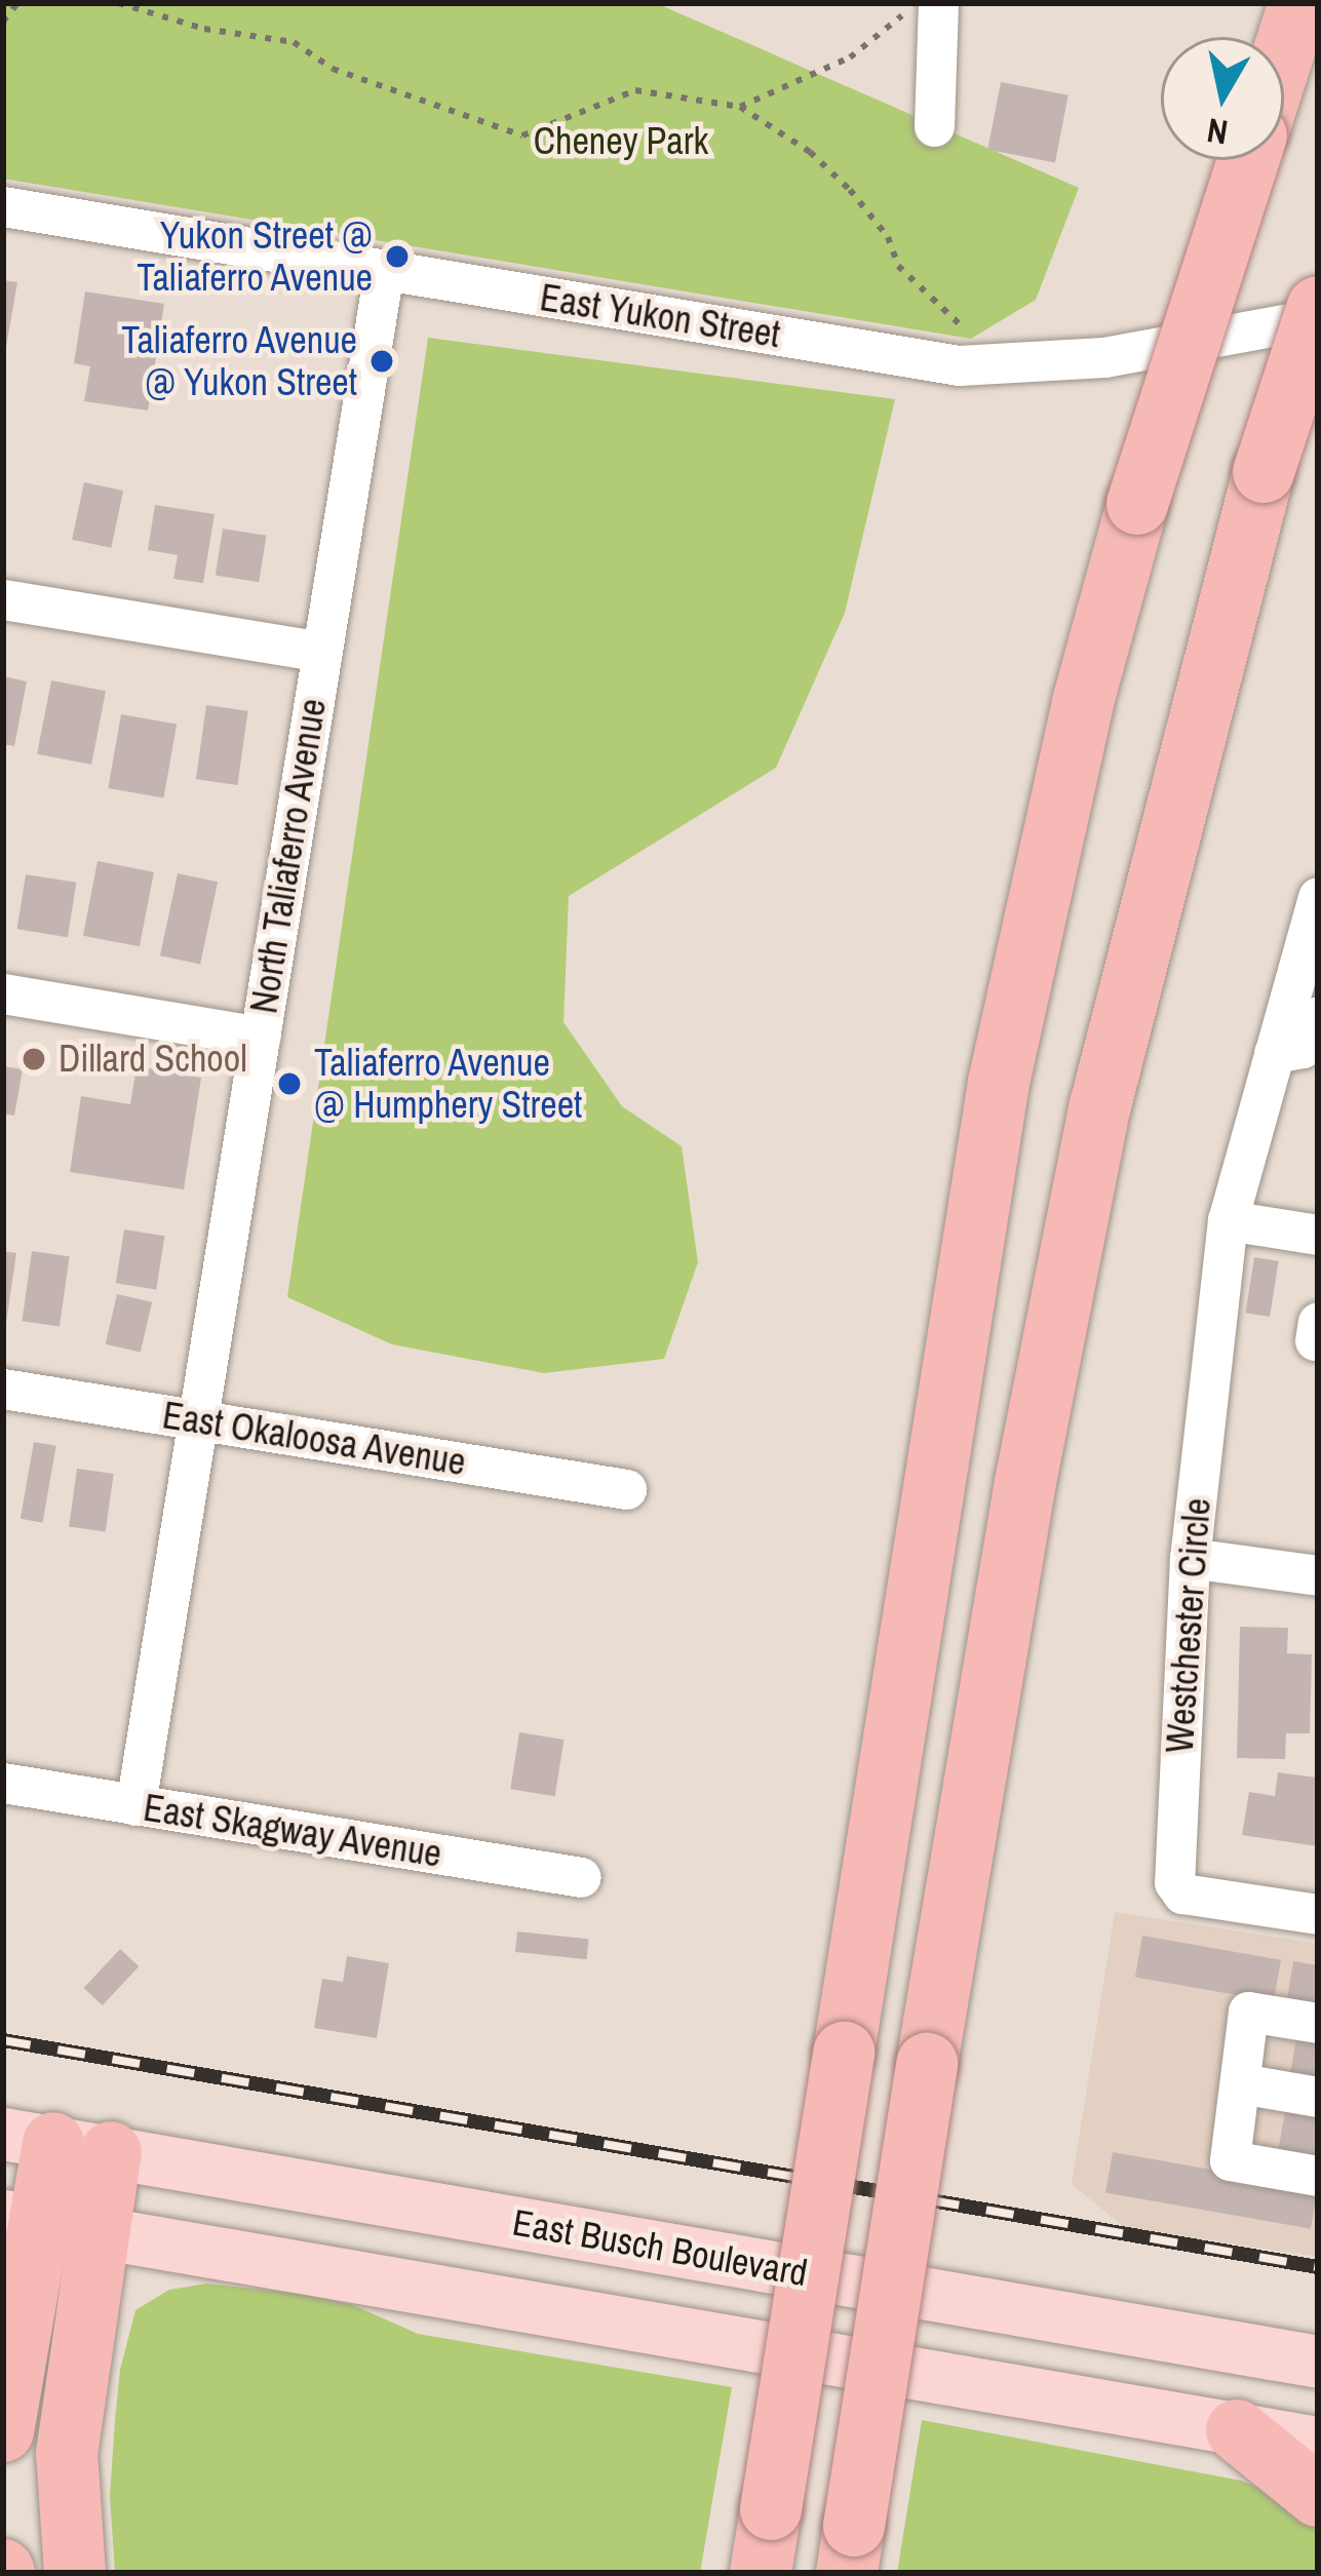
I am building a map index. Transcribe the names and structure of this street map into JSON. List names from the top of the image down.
{
  "streets": {
    "main road": ["East Busch Boulevard"],
    "street": [
      "East Yukon Street",
      "North Taliaferro Avenue",
      "East Okaloosa Avenue",
      "Westchester Circle",
      "East Skagway Avenue"
    ]
  },
  "crossings": [
    ["East Yukon Street", "North Taliaferro Avenue"],
    ["North Taliaferro Avenue", "East Okaloosa Avenue"],
    ["North Taliaferro Avenue", "East Skagway Avenue"]
  ],
  "parks": ["Cheney Park"],
  "places": [
    "Yukon Street @ Taliaferro Avenue",
    "Taliaferro Avenue @ Yukon Street",
    "Dillard School",
    "Taliaferro Avenue @ Humphery Street"
  ],
  "north": "bottom"
}
